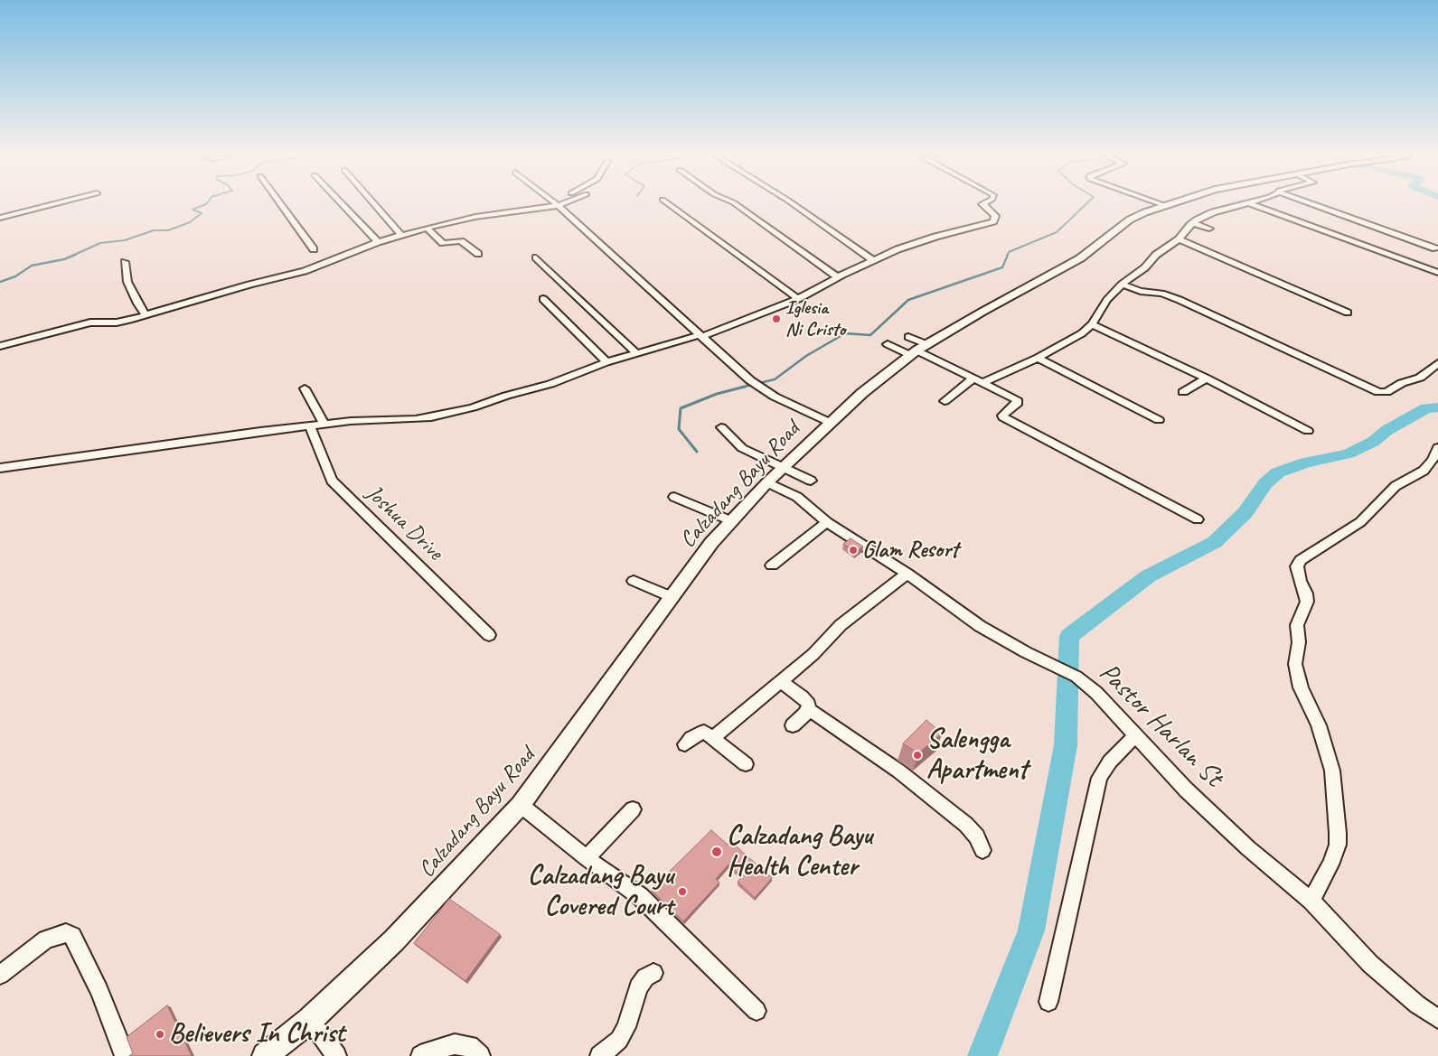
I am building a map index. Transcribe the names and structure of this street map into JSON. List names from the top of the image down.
{
  "streets": {
    "street": ["Calzadang Bayu Road", "Joshua Drive", "Pastor Harlan St"]
  },
  "crossings": [
    ["Calzadang Bayu Road", "Pastor Harlan St"]
  ],
  "places": [
    "Iglesia Ni Cristo",
    "Glam Resort",
    "Salengga Apartment",
    "Calzadang Bayu Health Center",
    "Calzadang Bayu Covered Court",
    "Believers In Christ"
  ]
}
